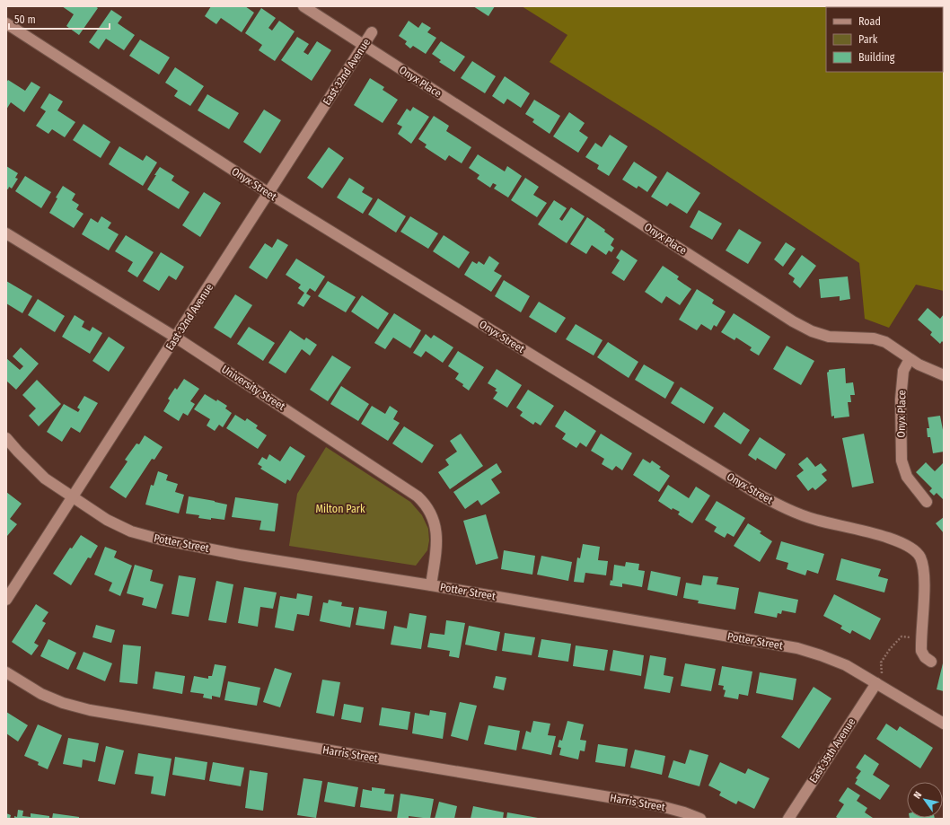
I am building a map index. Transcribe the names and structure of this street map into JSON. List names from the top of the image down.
{
  "streets": {
    "street": [
      "East 32nd Avenue",
      "Onyx Place",
      "Onyx Street",
      "University Street",
      "Potter Street",
      "East 35th Avenue",
      "Harris Street"
    ]
  },
  "crossings": [
    ["East 32nd Avenue", "Onyx Place"],
    ["East 32nd Avenue", "Onyx Street"],
    ["East 32nd Avenue", "University Street"],
    ["East 32nd Avenue", "Potter Street"],
    ["University Street", "Potter Street"],
    ["Potter Street", "East 35th Avenue"]
  ],
  "parks": ["Milton Park"],
  "legend": ["Road", "Park", "Building"],
  "scale_bar": "50 m",
  "north": "top left"
}
